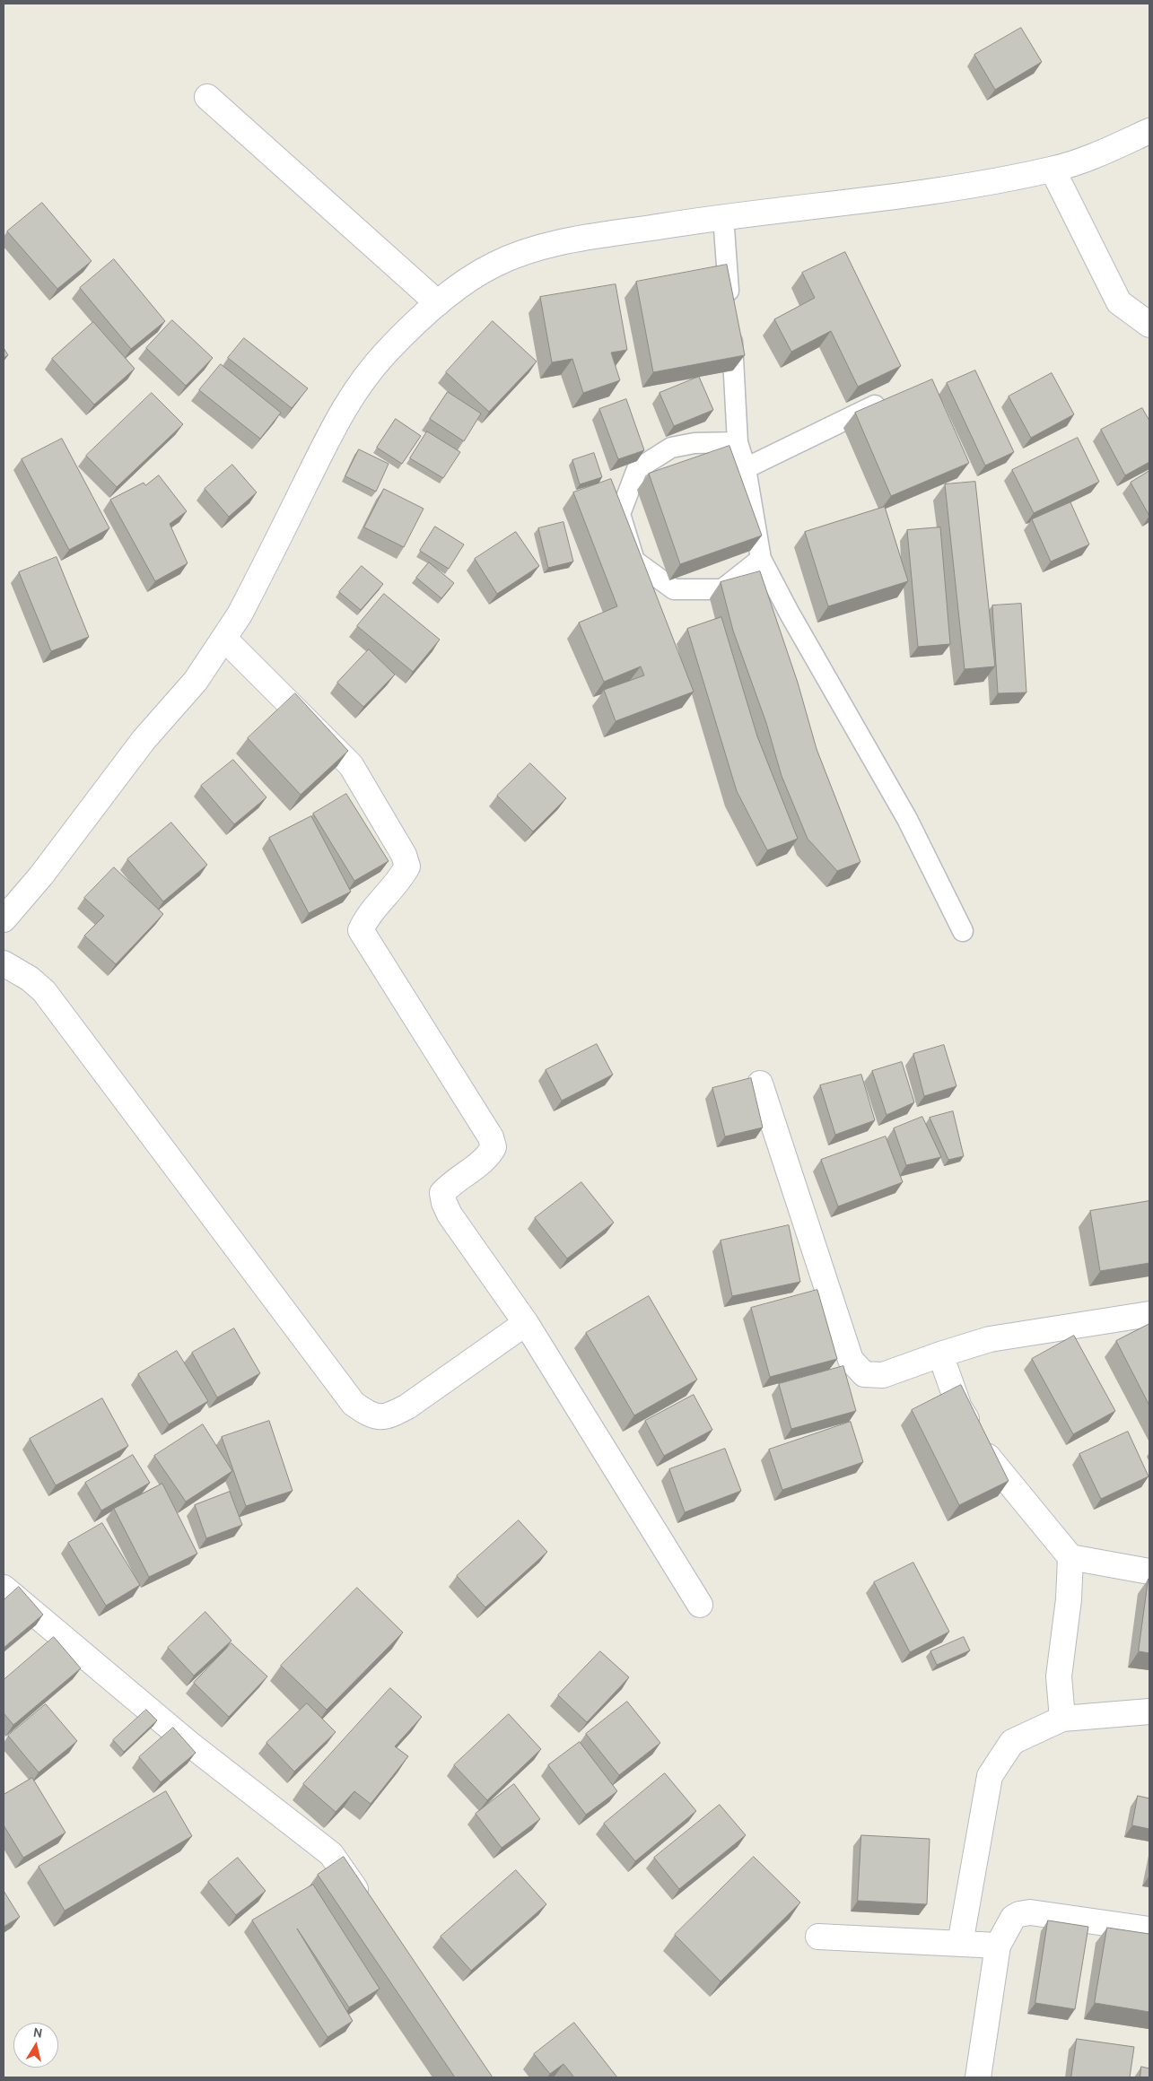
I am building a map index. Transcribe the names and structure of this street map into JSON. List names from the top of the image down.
{
  "north": "top"
}
